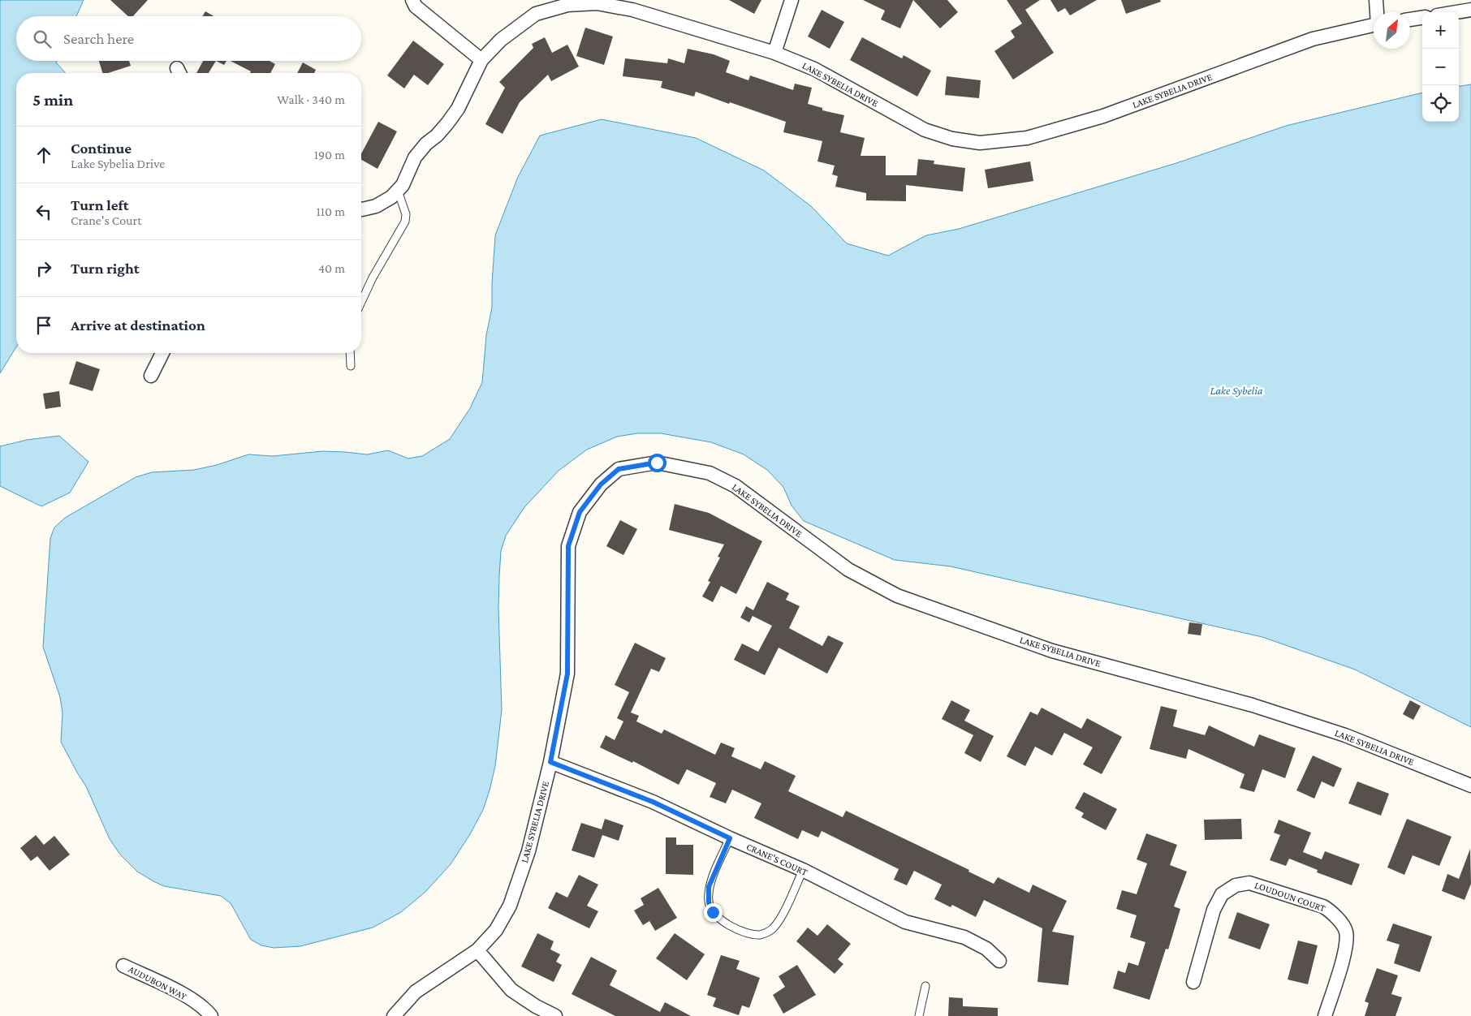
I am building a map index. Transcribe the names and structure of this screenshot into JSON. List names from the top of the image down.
{
  "streets": {
    "street": [
      "LAKE SYBELIA DRIVE",
      "CRANE'S COURT",
      "LOUDOUN COURT",
      "AUDUBON WAY"
    ]
  },
  "crossings": [
    ["LAKE SYBELIA DRIVE", "CRANE'S COURT"]
  ],
  "water": ["Lake Sybelia"],
  "north": "top right",
  "page": {
    "map_buttons": ["+", "−"],
    "search": "Search here",
    "heading": ["5 min", "Walk · 340 m"],
    "list": [
      ["Continue", "Lake Sybelia Drive", "190 m"],
      ["Turn left", "Crane's Court", "110 m"],
      ["Turn right", "40 m"],
      "Arrive at destination"
    ]
  }
}
